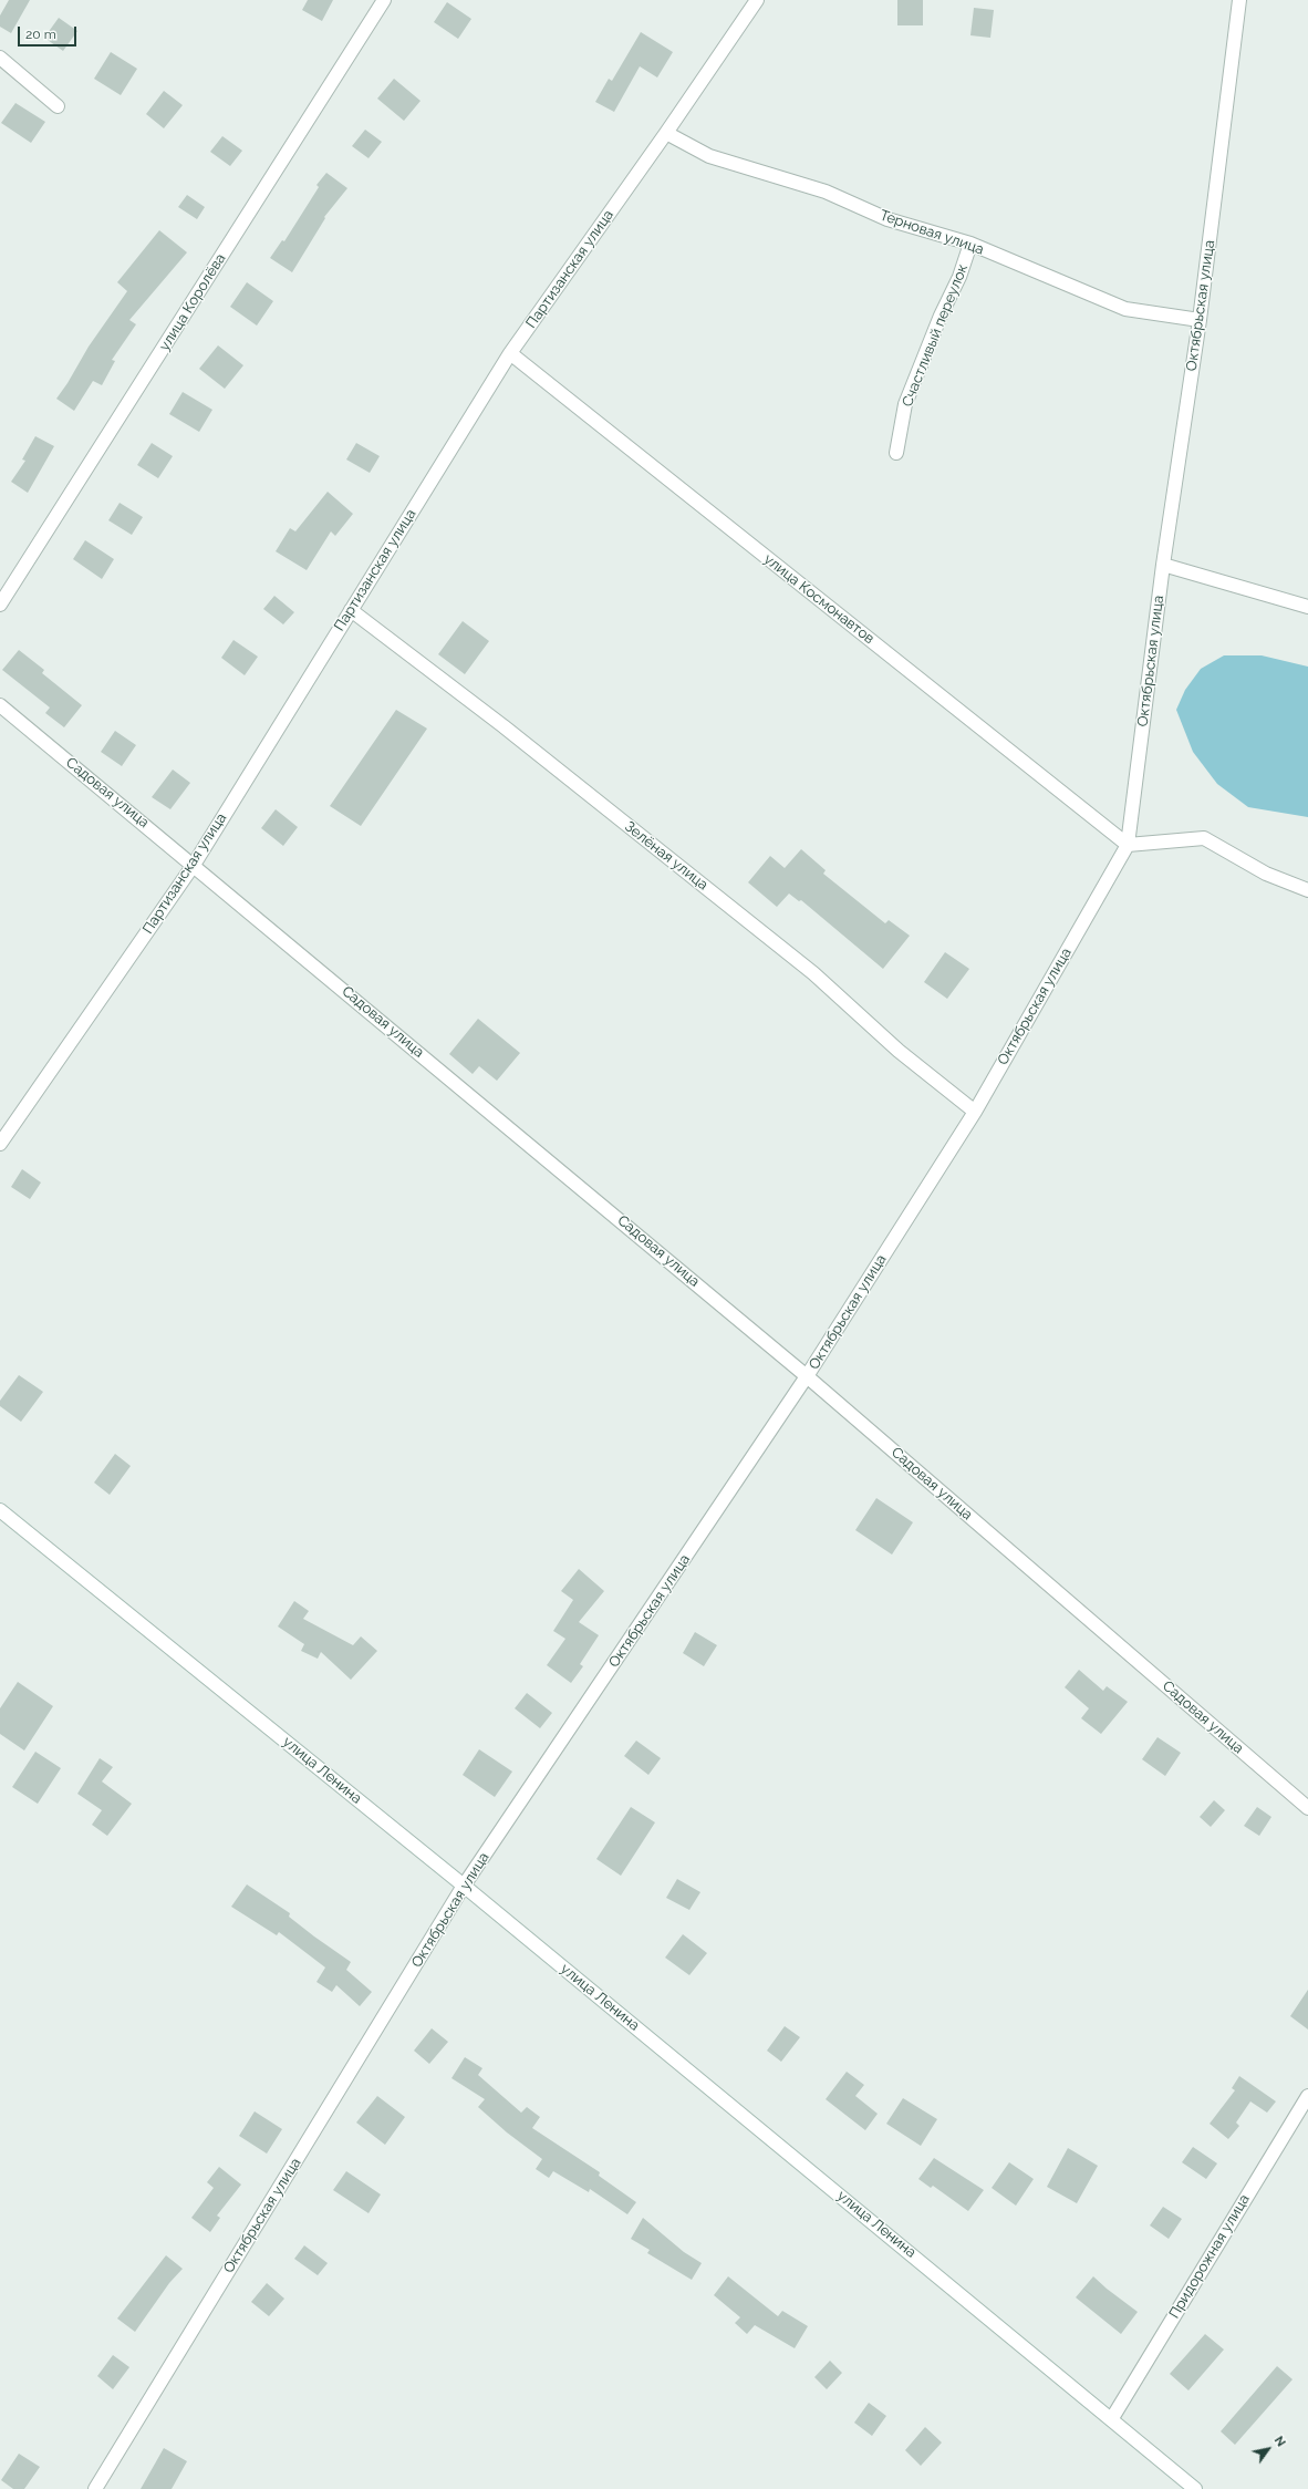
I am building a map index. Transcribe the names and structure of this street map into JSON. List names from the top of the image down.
{
  "streets": {
    "street": [
      "Терновая улица",
      "Партизанская улица",
      "улица Королёва",
      "Октябрьская улица",
      "Счастливый переулок",
      "улица Космонавтов",
      "Садовая улица",
      "Зелёная улица",
      "улица Ленина",
      "Придорожная улица"
    ]
  },
  "crossings": [
    ["Терновая улица", "Партизанская улица"],
    ["Терновая улица", "Октябрьская улица"],
    ["Терновая улица", "Счастливый переулок"],
    ["Партизанская улица", "улица Космонавтов"],
    ["Партизанская улица", "Садовая улица"],
    ["Партизанская улица", "Зелёная улица"],
    ["Октябрьская улица", "улица Космонавтов"],
    ["Октябрьская улица", "Садовая улица"],
    ["Октябрьская улица", "Зелёная улица"],
    ["Октябрьская улица", "улица Ленина"],
    ["улица Ленина", "Придорожная улица"]
  ],
  "scale_bar": "20 m",
  "north": "top right"
}
